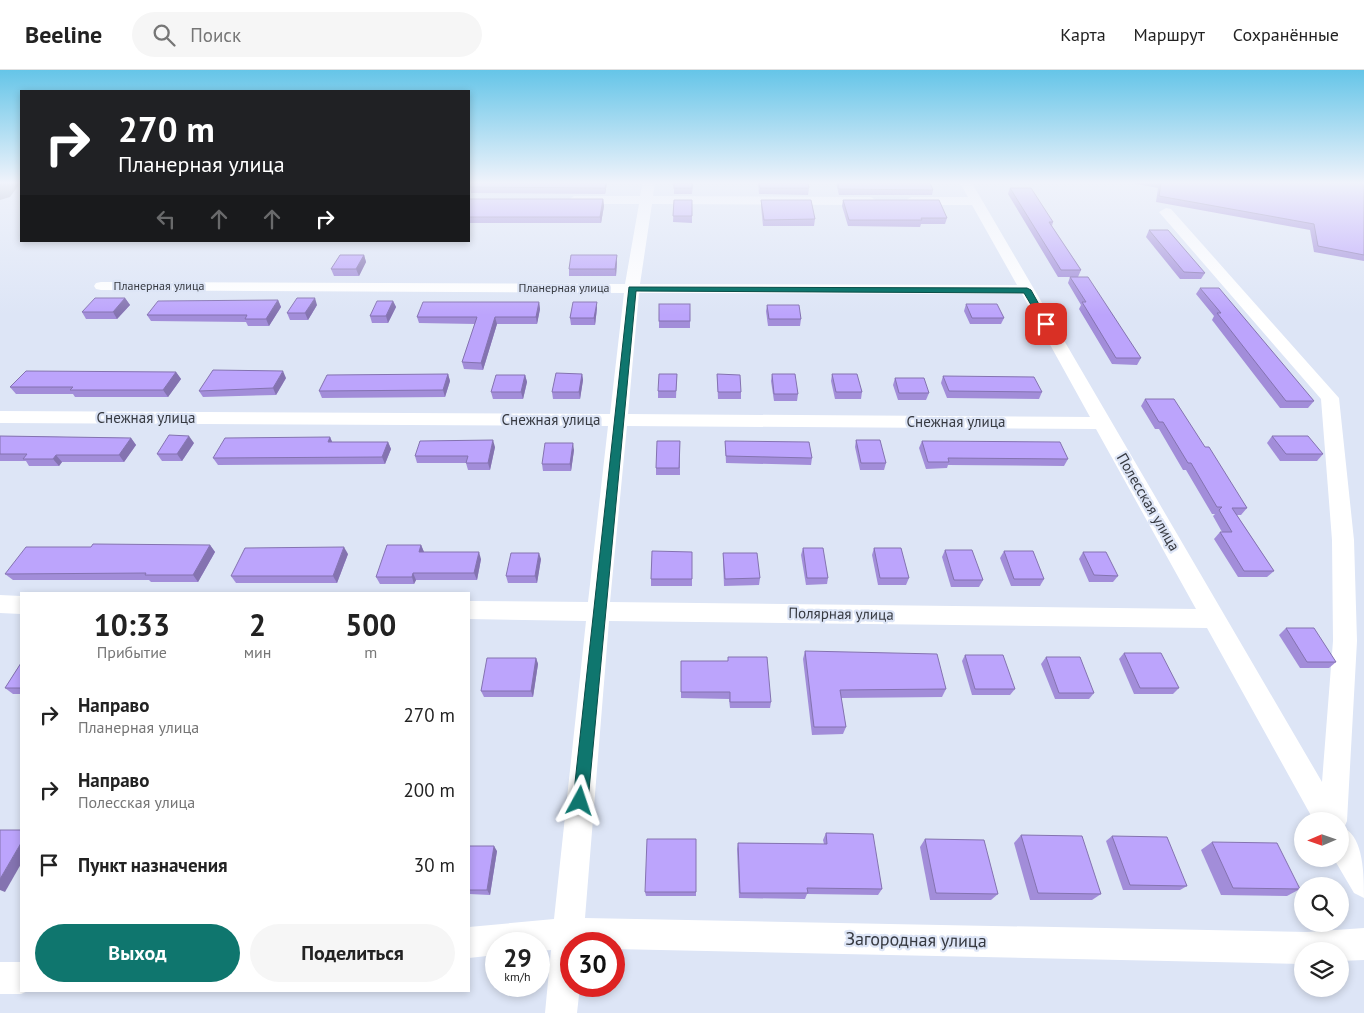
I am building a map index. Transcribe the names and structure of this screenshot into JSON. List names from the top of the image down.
{
  "streets": {
    "street": [
      "Планерная улица",
      "Снежная улица",
      "Полесская улица",
      "Полярная улица",
      "Загородная улица"
    ]
  },
  "crossings": [
    ["Планерная улица", "Полесская улица"],
    ["Снежная улица", "Полесская улица"],
    ["Полесская улица", "Полярная улица"]
  ],
  "north": "left",
  "page": {
    "header": "Beeline",
    "search": "Поиск",
    "nav": ["Карта", "Маршрут", "Сохранённые"],
    "turn": ["270 m", "Планерная улица"],
    "eta": [
      "10:33",
      "Прибытие",
      "2",
      "мин",
      "500",
      "m"
    ],
    "list": [
      {
        "name": "Направо",
        "note": "Планерная улица",
        "value": "270 m"
      },
      {
        "name": "Направо",
        "note": "Полесская улица",
        "value": "200 m"
      },
      {
        "name": "Пункт назначения",
        "value": "30 m"
      }
    ],
    "buttons": ["Выход", "Поделиться"],
    "speed": "29 km/h",
    "limit": "30"
  }
}
